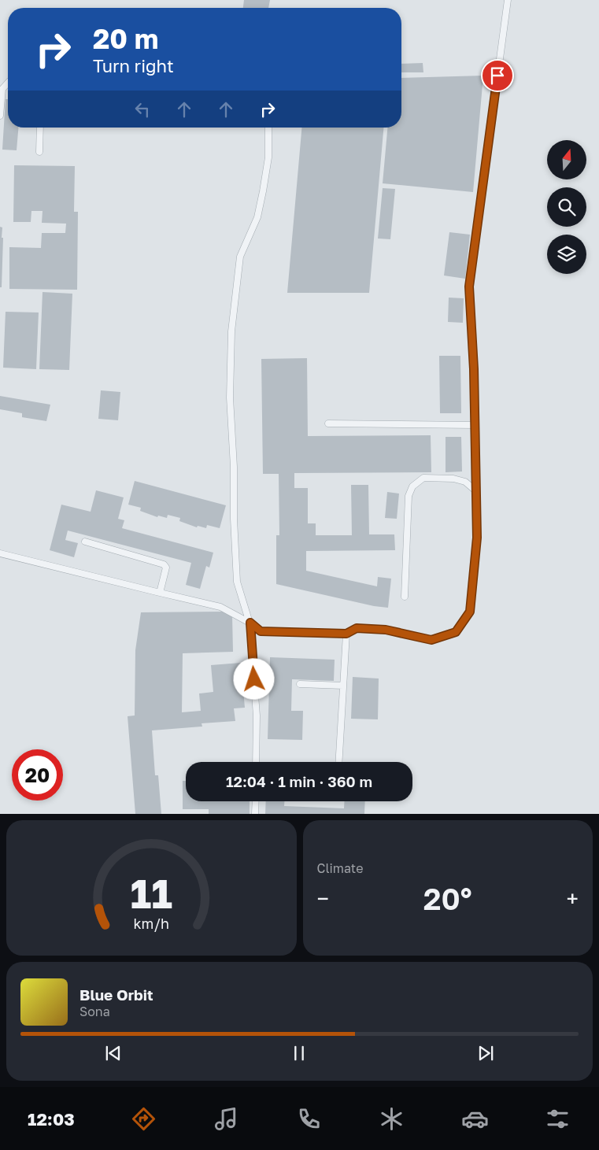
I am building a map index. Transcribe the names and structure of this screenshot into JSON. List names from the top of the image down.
{
  "north": "top",
  "page": {
    "turn": ["20 m", "Turn right"],
    "limit": "20",
    "trip": "12:04 · 1 min · 360 m",
    "tile": "Climate",
    "heat": ["−", "20°", "+"],
    "song": ["Blue Orbit", "Sona"],
    "tabs": "12:03",
    "gauge": ["11", "km/h"]
  }
}
